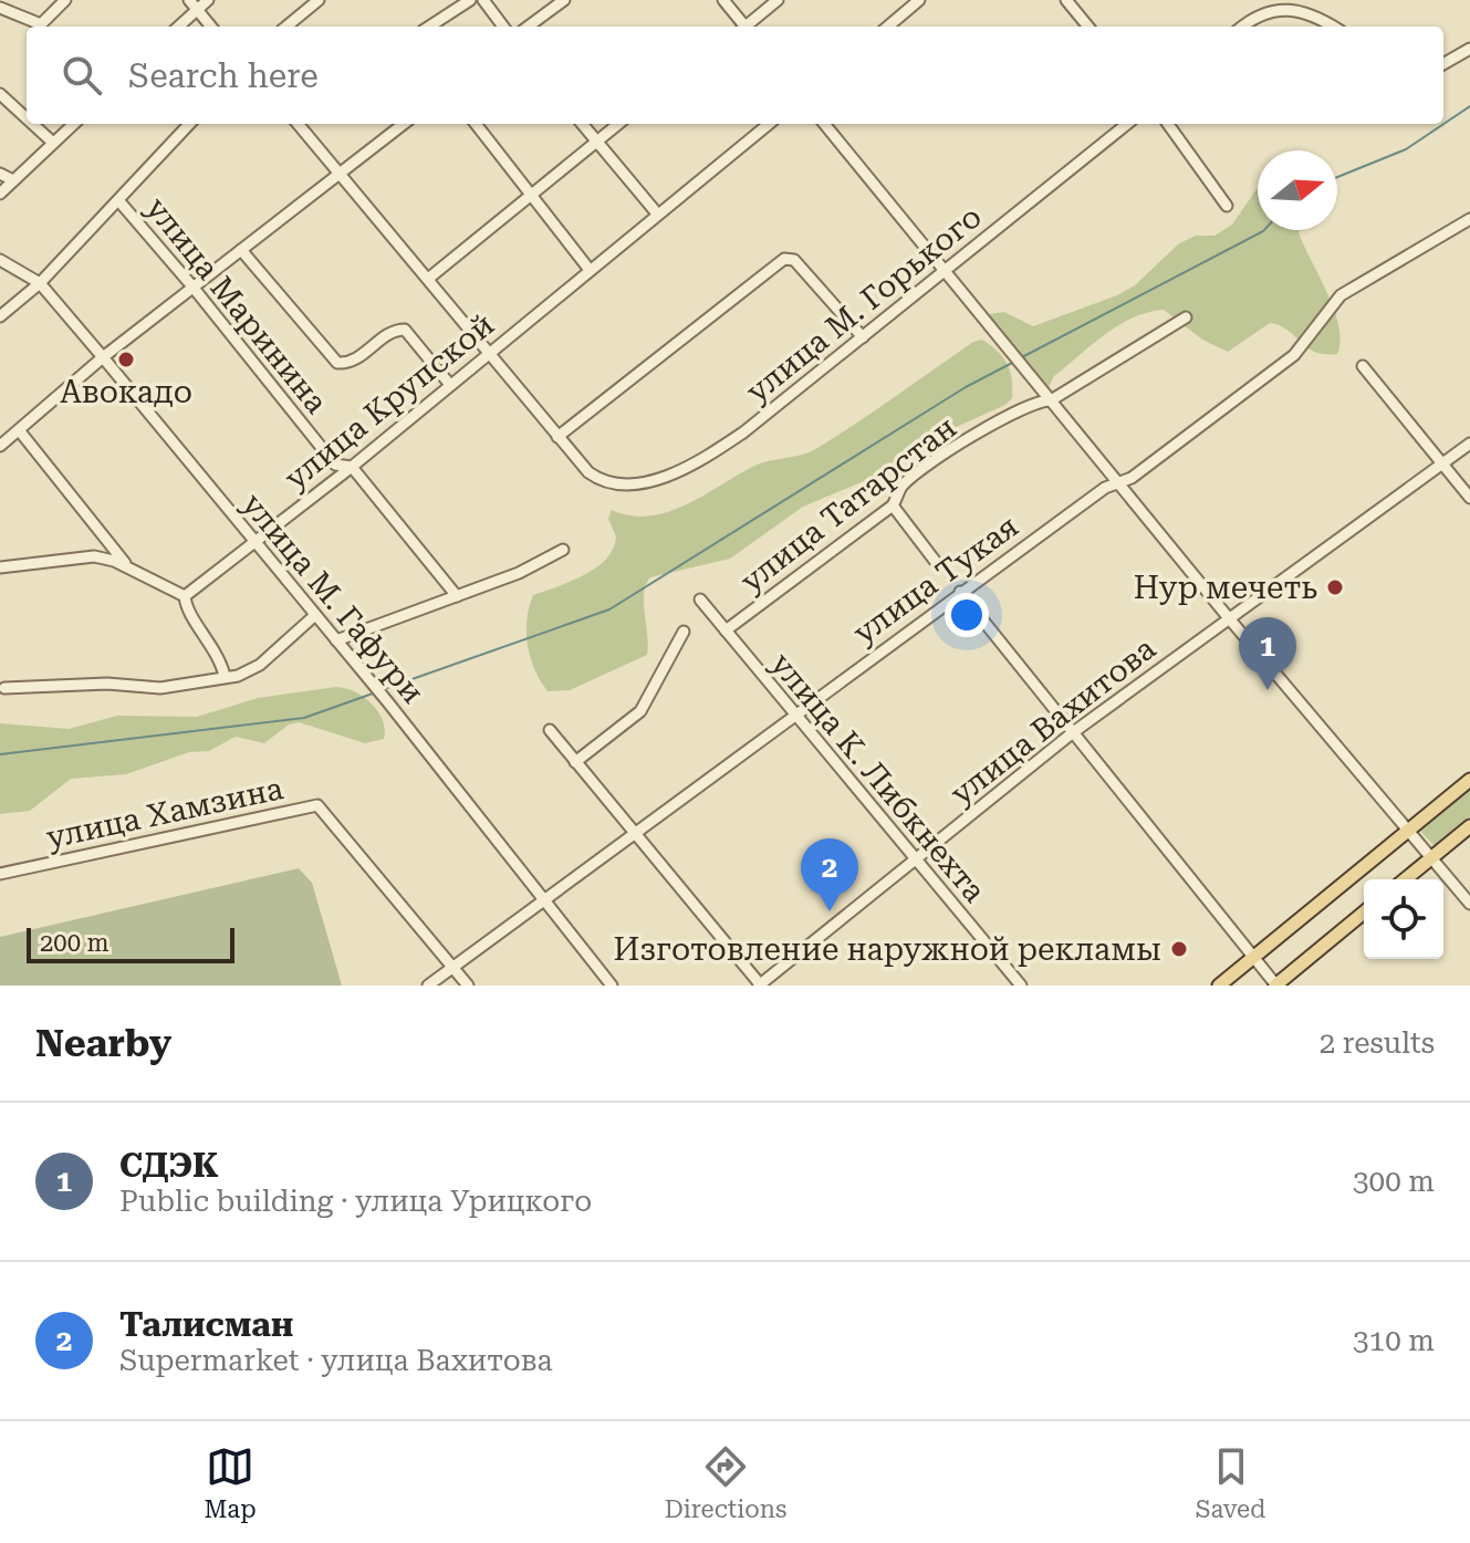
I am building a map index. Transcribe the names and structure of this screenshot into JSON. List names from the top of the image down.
{
  "streets": {
    "street": [
      "улица М. Горького",
      "улица Маринина",
      "улица Крупской",
      "улица Татарстан",
      "улица Тукая",
      "улица М. Гафури",
      "улица Вахитова",
      "улица К. Либкнехта",
      "улица Хамзина"
    ]
  },
  "crossings": [
    ["улица Маринина", "улица Крупской"],
    ["улица Крупской", "улица М. Гафури"],
    ["улица Татарстан", "улица К. Либкнехта"],
    ["улица Тукая", "улица М. Гафури"],
    ["улица Тукая", "улица К. Либкнехта"],
    ["улица Тукая", "улица Хамзина"],
    ["улица Вахитова", "улица К. Либкнехта"]
  ],
  "places": ["Авокадо", "Нур мечеть", "Изготовление наружной рекламы"],
  "scale_bar": "200 m",
  "north": "right",
  "page": {
    "search": "Search here",
    "pins": ["1", "2"],
    "scale": "200 m",
    "heading": ["Nearby", "2 results"],
    "list": [
      {
        "mark": "1",
        "name": "СДЭК",
        "note": "Public building · улица Урицкого",
        "value": "300 m"
      },
      {
        "mark": "2",
        "name": "Талисман",
        "note": "Supermarket · улица Вахитова",
        "value": "310 m"
      }
    ],
    "nav": ["Map", "Directions", "Saved"]
  }
}
